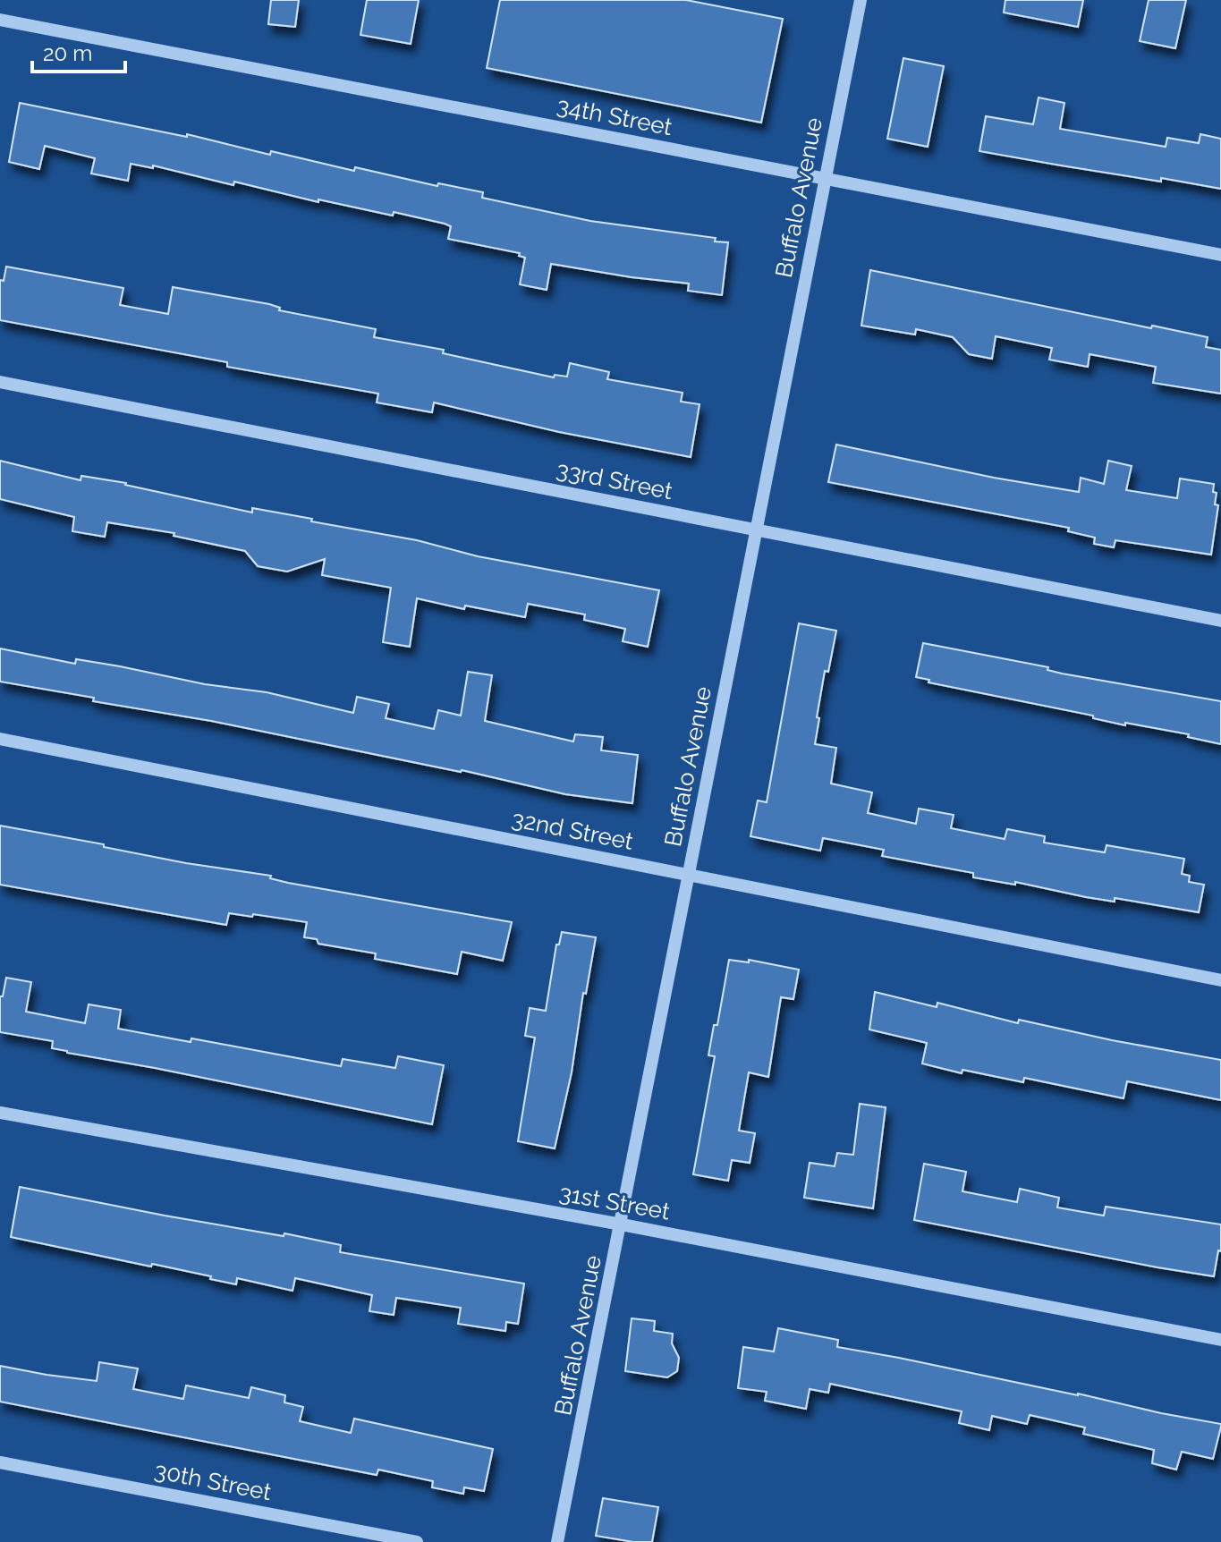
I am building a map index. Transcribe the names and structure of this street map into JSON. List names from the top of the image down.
{
  "streets": {
    "street": [
      "34th Street",
      "Buffalo Avenue",
      "33rd Street",
      "32nd Street",
      "31st Street",
      "30th Street"
    ]
  },
  "crossings": [
    ["34th Street", "Buffalo Avenue"],
    ["Buffalo Avenue", "33rd Street"],
    ["Buffalo Avenue", "32nd Street"],
    ["Buffalo Avenue", "31st Street"]
  ],
  "scale_bar": "20 m"
}
